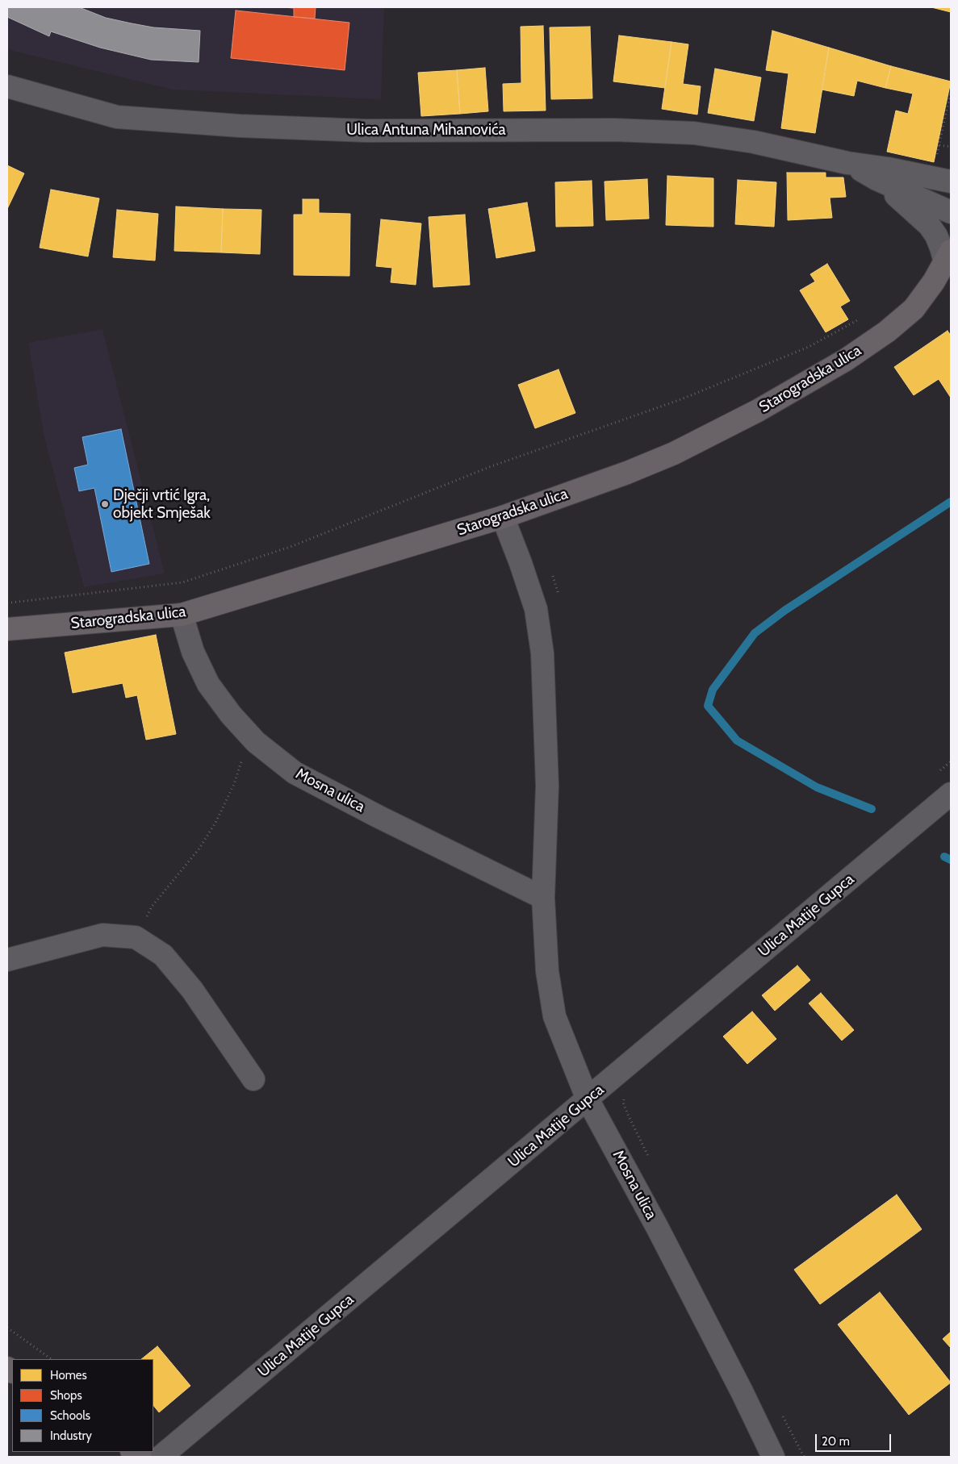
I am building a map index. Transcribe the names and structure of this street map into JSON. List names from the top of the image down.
{
  "streets": {
    "main road": ["Starogradska ulica"],
    "street": ["Ulica Antuna Mihanovića", "Mosna ulica", "Ulica Matije Gupca"]
  },
  "crossings": [
    ["Ulica Antuna Mihanovića", "Starogradska ulica"],
    ["Starogradska ulica", "Mosna ulica"],
    ["Mosna ulica", "Ulica Matije Gupca"]
  ],
  "places": ["Dječji vrtić Igra, objekt Smješak"],
  "legend": [
    "Homes",
    "Shops",
    "Schools",
    "Industry"
  ],
  "scale_bar": "20 m"
}
